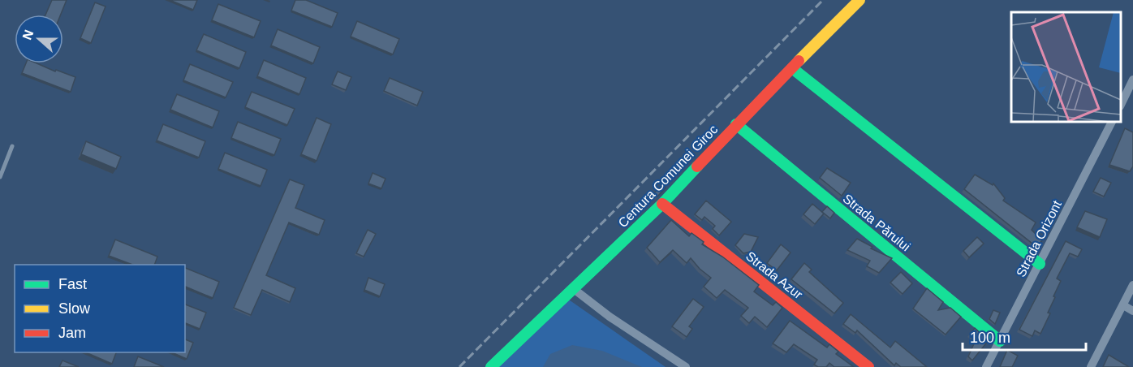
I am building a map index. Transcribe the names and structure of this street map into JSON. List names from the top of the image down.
{
  "streets": {
    "street": [
      "Centura Comunei Giroc",
      "Strada Părului",
      "Strada Orizont",
      "Strada Azur"
    ]
  },
  "crossings": [
    ["Centura Comunei Giroc", "Strada Părului"],
    ["Centura Comunei Giroc", "Strada Azur"],
    ["Strada Părului", "Strada Orizont"]
  ],
  "legend": ["Fast", "Slow", "Jam"],
  "scale_bar": "100 m",
  "north": "left"
}
